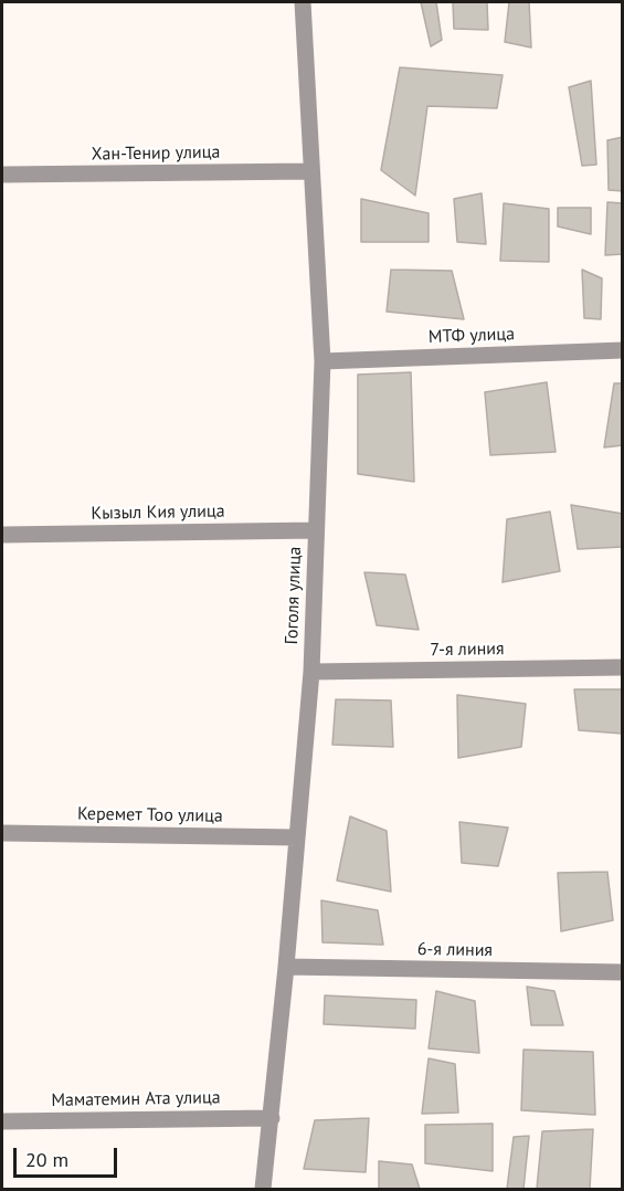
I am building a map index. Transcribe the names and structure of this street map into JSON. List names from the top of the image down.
{
  "streets": {
    "street": [
      "Хан-Тенир улица",
      "МТФ улица",
      "Кызыл Кия улица",
      "Гоголя улица",
      "7-я линия",
      "Керемет Тоо улица",
      "6-я линия",
      "Маматемин Ата улица"
    ]
  },
  "crossings": [
    ["Хан-Тенир улица", "Гоголя улица"],
    ["МТФ улица", "Гоголя улица"],
    ["Кызыл Кия улица", "Гоголя улица"],
    ["Гоголя улица", "7-я линия"],
    ["Гоголя улица", "Керемет Тоо улица"],
    ["Гоголя улица", "6-я линия"],
    ["Гоголя улица", "Маматемин Ата улица"]
  ],
  "scale_bar": "20 m"
}
